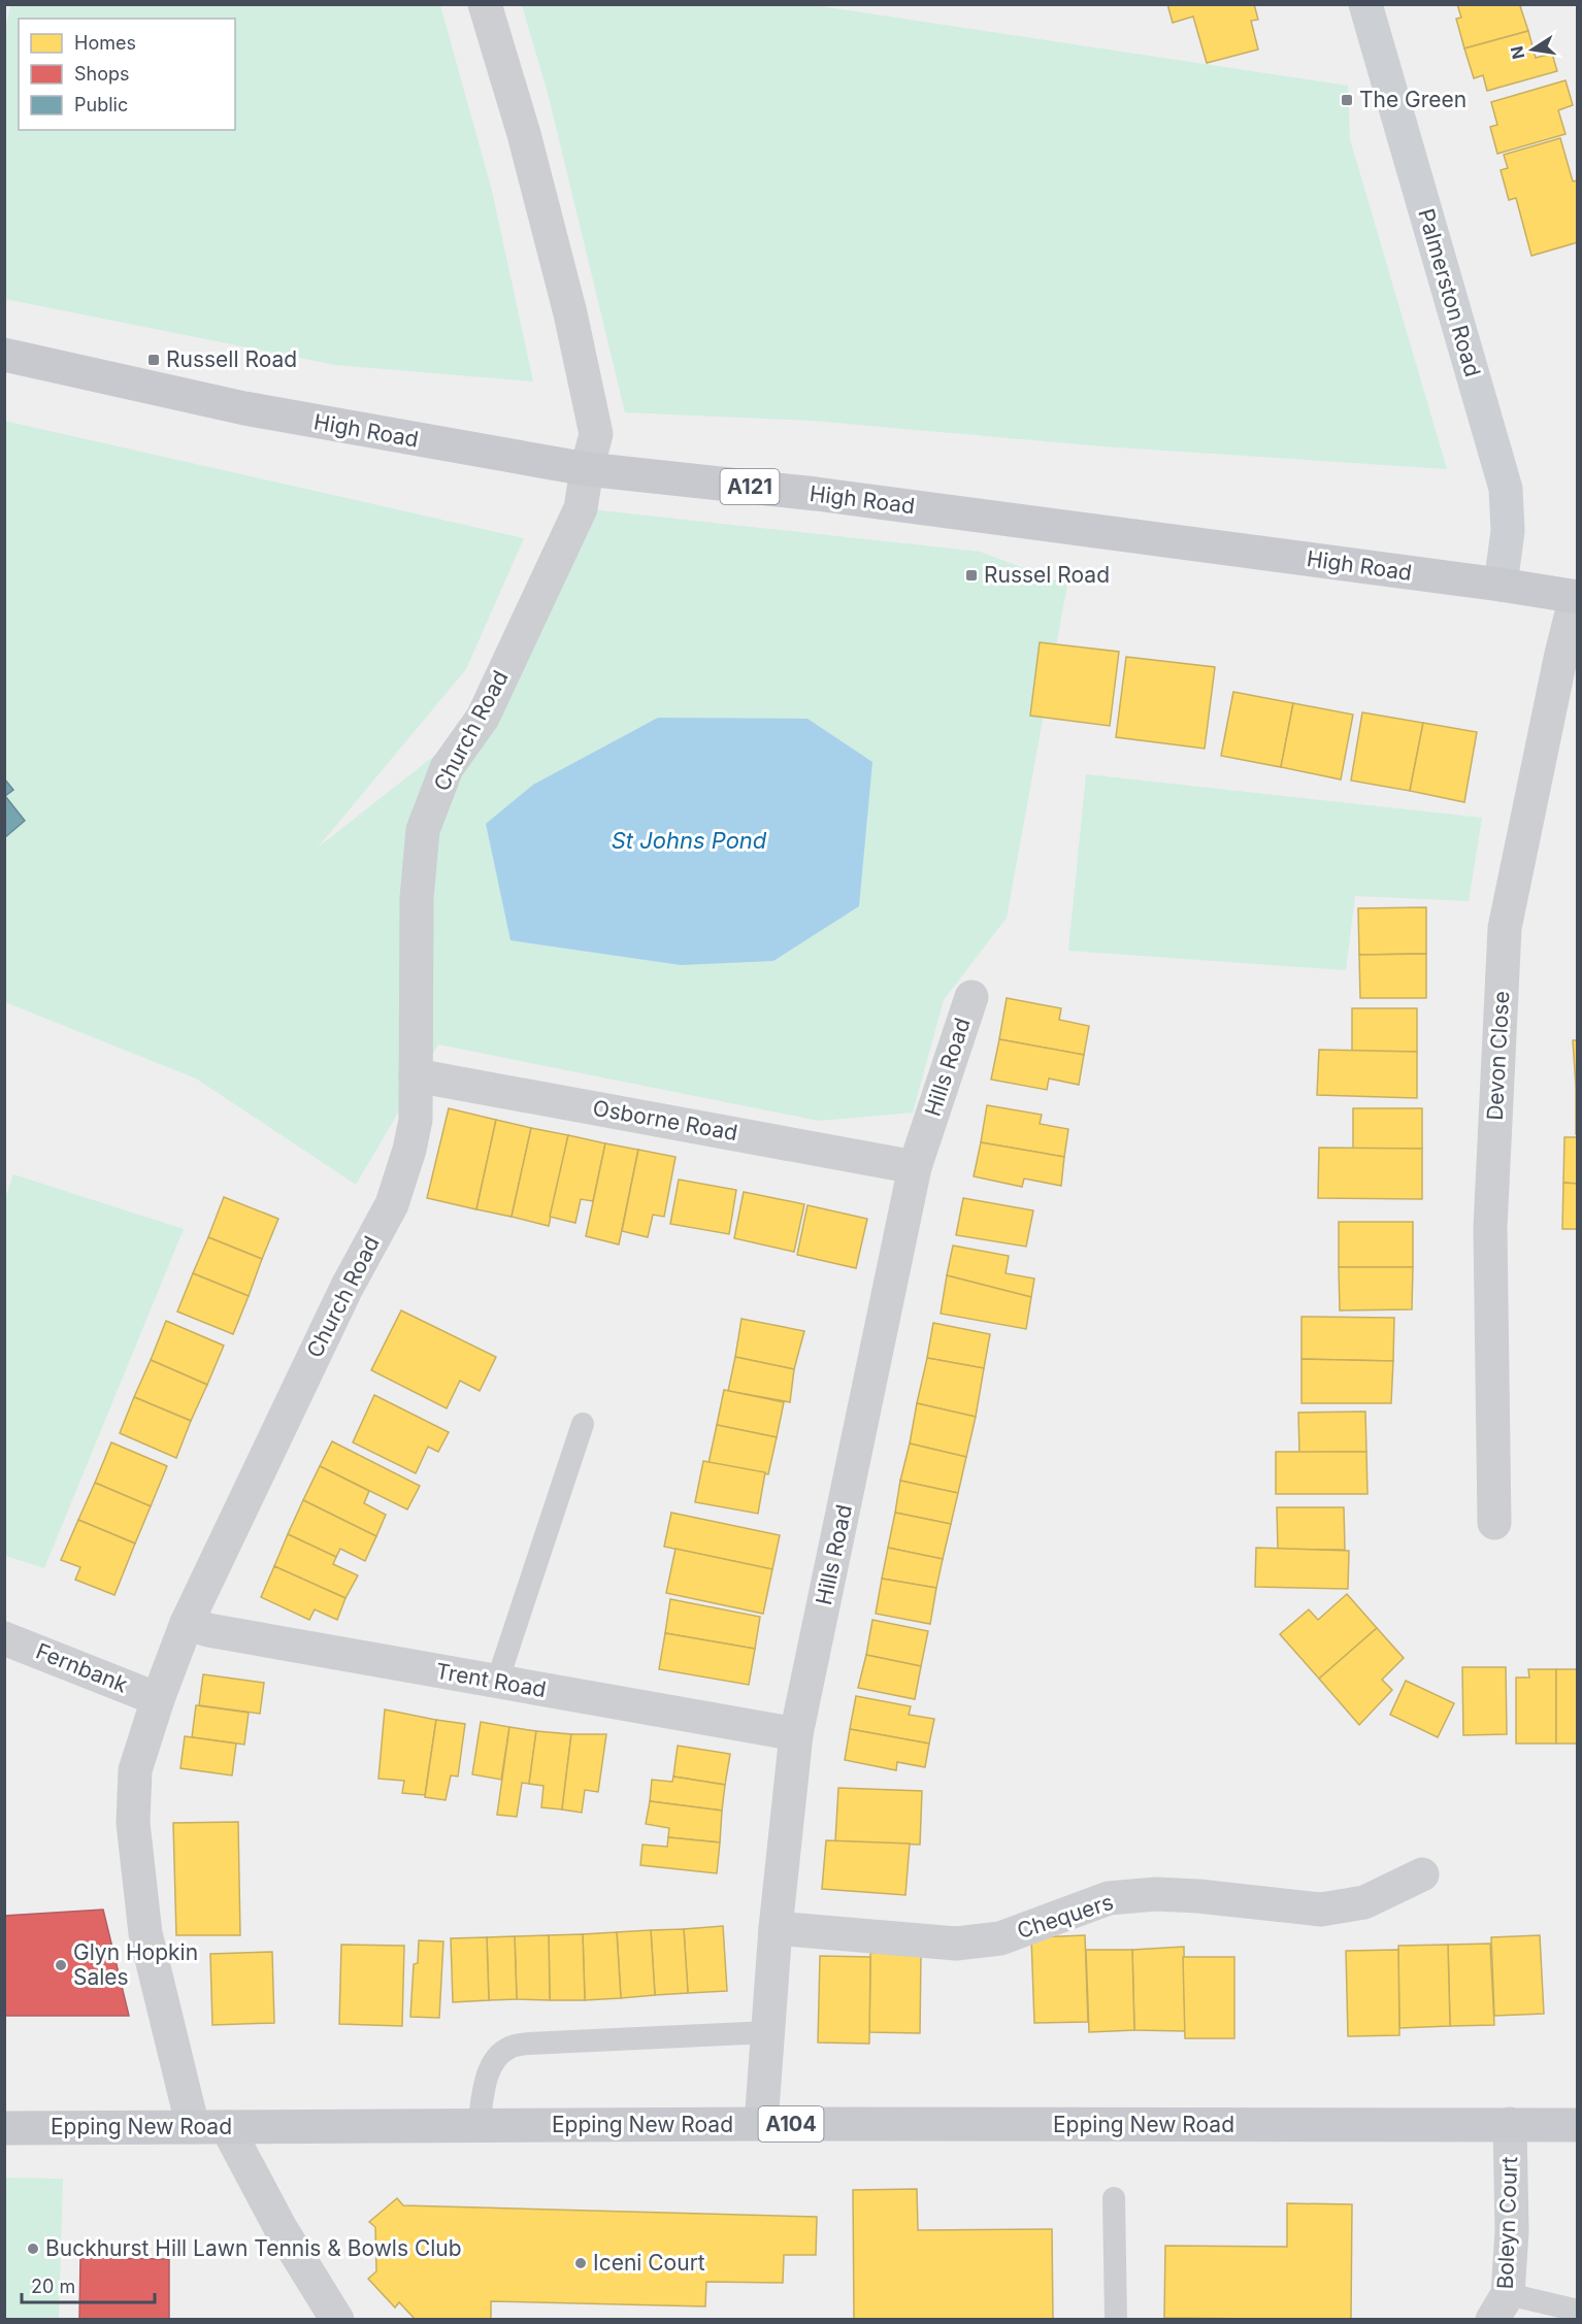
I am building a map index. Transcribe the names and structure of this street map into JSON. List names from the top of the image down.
{
  "streets": {
    "main road": [
      "Palmerston Road",
      "High Road",
      "A121",
      "A104",
      "Epping New Road"
    ],
    "street": [
      "Church Road",
      "Devon Close",
      "Hills Road",
      "Osborne Road",
      "Fernbank",
      "Trent Road",
      "Chequers",
      "Boleyn Court"
    ]
  },
  "crossings": [
    ["Palmerston Road", "High Road"],
    ["High Road", "Church Road"],
    ["High Road", "Devon Close"],
    ["Church Road", "Osborne Road"],
    ["Church Road", "Fernbank"],
    ["Church Road", "Trent Road"],
    ["Church Road", "Epping New Road"],
    ["Hills Road", "Osborne Road"],
    ["Hills Road", "Trent Road"],
    ["Hills Road", "Chequers"],
    ["Hills Road", "Epping New Road"],
    ["Epping New Road", "Boleyn Court"]
  ],
  "water": ["St Johns Pond"],
  "places": {
    "transit": ["The Green", "Russell Road", "Russel Road"],
    "other": ["Glyn Hopkin Sales", "Buckhurst Hill Lawn Tennis & Bowls Club", "Iceni Court"]
  },
  "legend": ["Homes", "Shops", "Public"],
  "scale_bar": "20 m",
  "north": "left"
}
